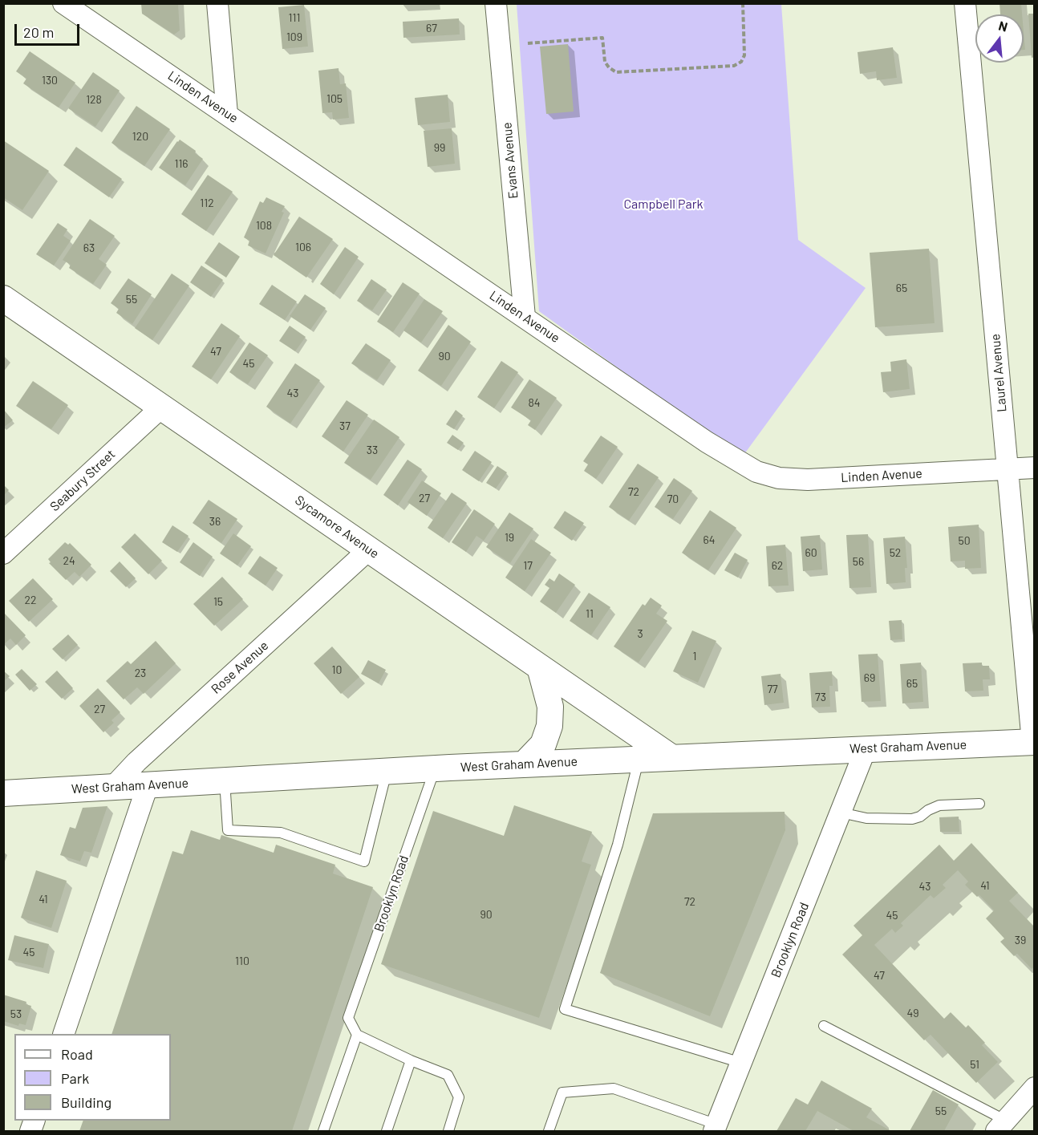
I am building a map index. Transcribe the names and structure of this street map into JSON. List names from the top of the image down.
{
  "streets": {
    "street": [
      "Linden Avenue",
      "Evans Avenue",
      "Laurel Avenue",
      "Seabury Street",
      "Sycamore Avenue",
      "Rose Avenue",
      "West Graham Avenue",
      "Brooklyn Road"
    ]
  },
  "crossings": [
    ["Linden Avenue", "Evans Avenue"],
    ["Linden Avenue", "Laurel Avenue"],
    ["Laurel Avenue", "West Graham Avenue"],
    ["Seabury Street", "Sycamore Avenue"],
    ["Sycamore Avenue", "Rose Avenue"],
    ["Sycamore Avenue", "West Graham Avenue"],
    ["Rose Avenue", "West Graham Avenue"],
    ["West Graham Avenue", "Brooklyn Road"]
  ],
  "parks": ["Campbell Park"],
  "house_numbers": [
    "111",
    "67",
    "109",
    "130",
    "105",
    "128",
    "120",
    "99",
    "116",
    "112",
    "108",
    "106",
    "63",
    "65",
    "55",
    "47",
    "90",
    "45",
    "43",
    "84",
    "37",
    "33",
    "72",
    "27",
    "70",
    "36",
    "19",
    "64",
    "50",
    "60",
    "52",
    "24",
    "56",
    "17",
    "62",
    "22",
    "15",
    "11",
    "3",
    "1",
    "10",
    "23",
    "69",
    "65",
    "77",
    "73",
    "27",
    "41",
    "43",
    "41",
    "72",
    "90",
    "45",
    "39",
    "45",
    "110",
    "47",
    "49",
    "53",
    "51",
    "55"
  ],
  "legend": ["Road", "Park", "Building"],
  "scale_bar": "20 m",
  "north": "top"
}
